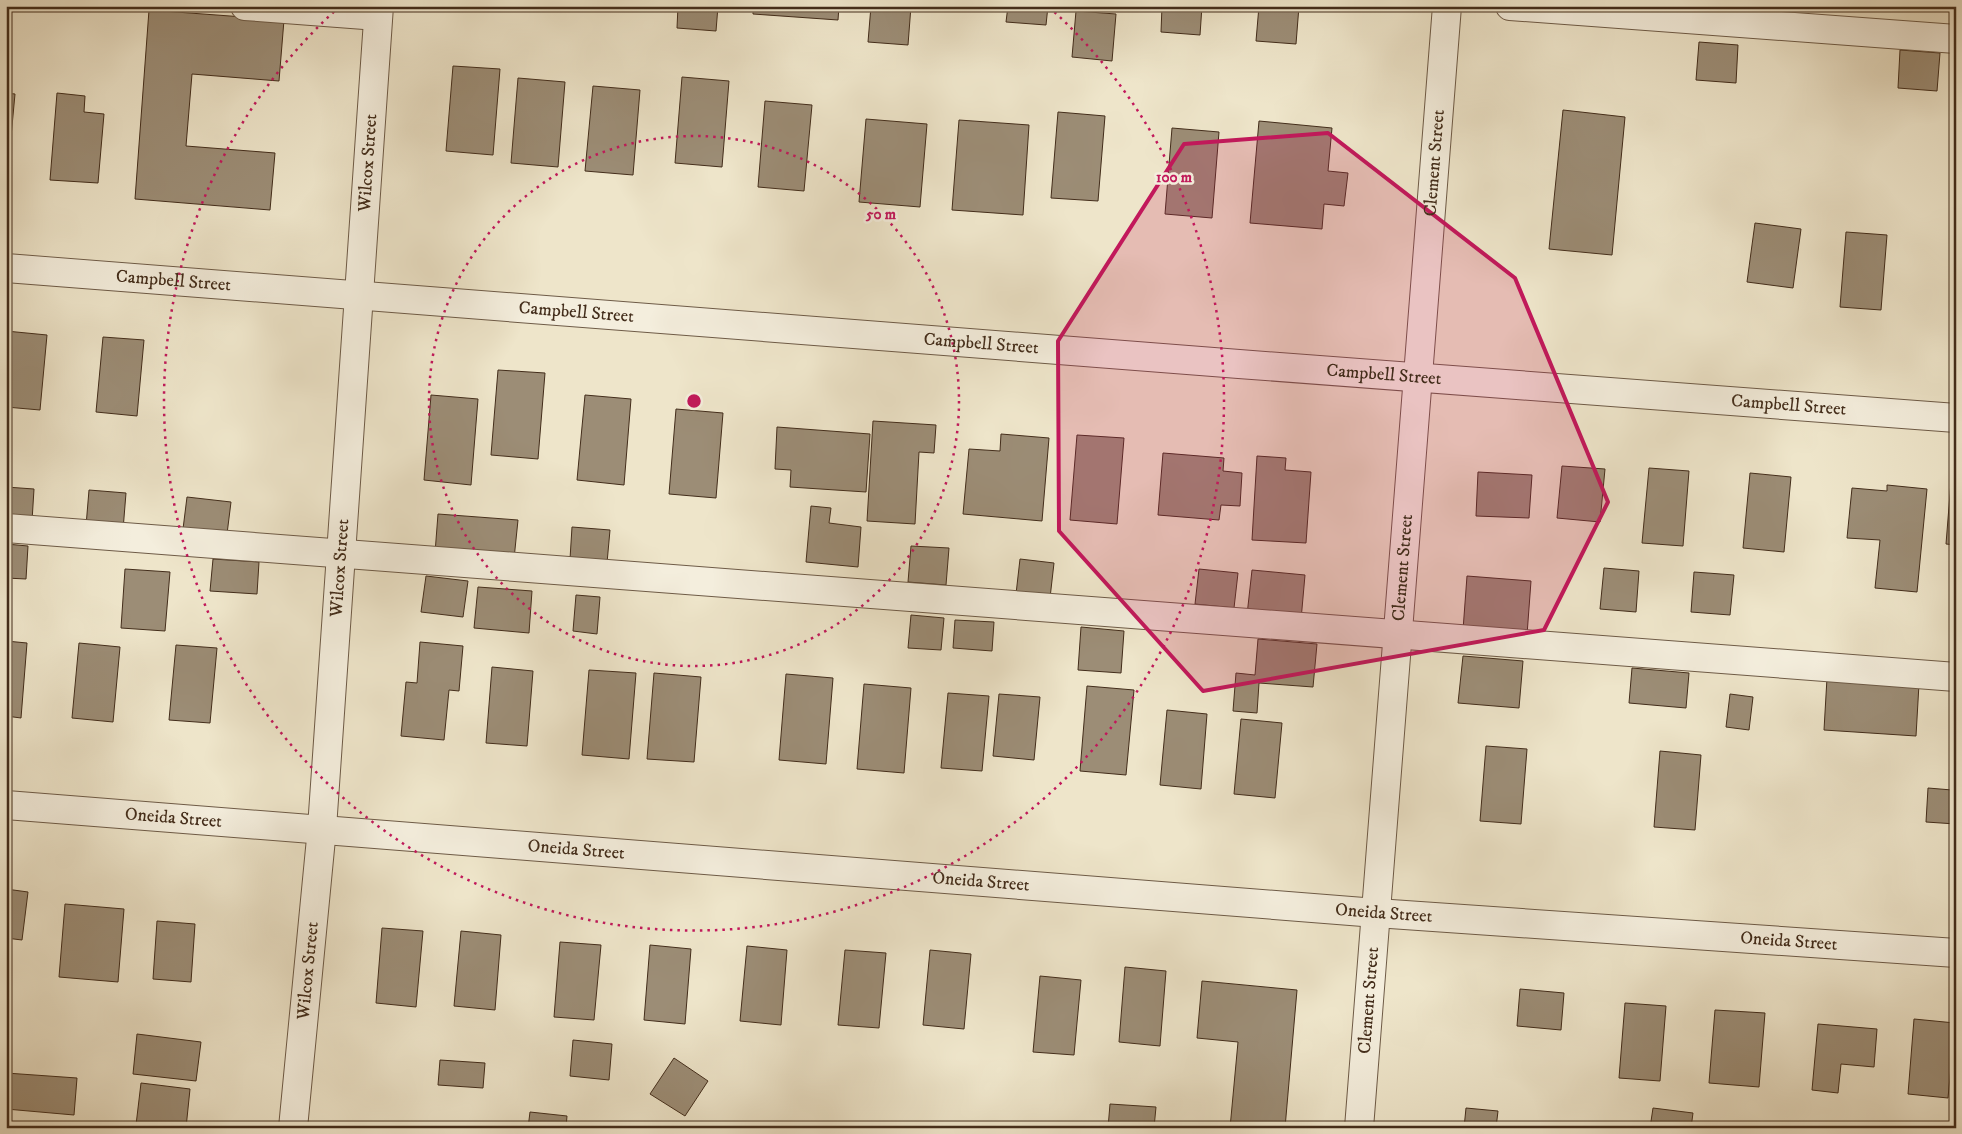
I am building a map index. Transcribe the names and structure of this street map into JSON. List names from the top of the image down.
{
  "streets": {
    "street": [
      "Wilcox Street",
      "Clement Street",
      "Campbell Street",
      "Oneida Street"
    ]
  },
  "crossings": [
    ["Wilcox Street", "Campbell Street"],
    ["Wilcox Street", "Oneida Street"],
    ["Clement Street", "Campbell Street"],
    ["Clement Street", "Oneida Street"]
  ],
  "rings": ["100 m", "50 m"]
}
